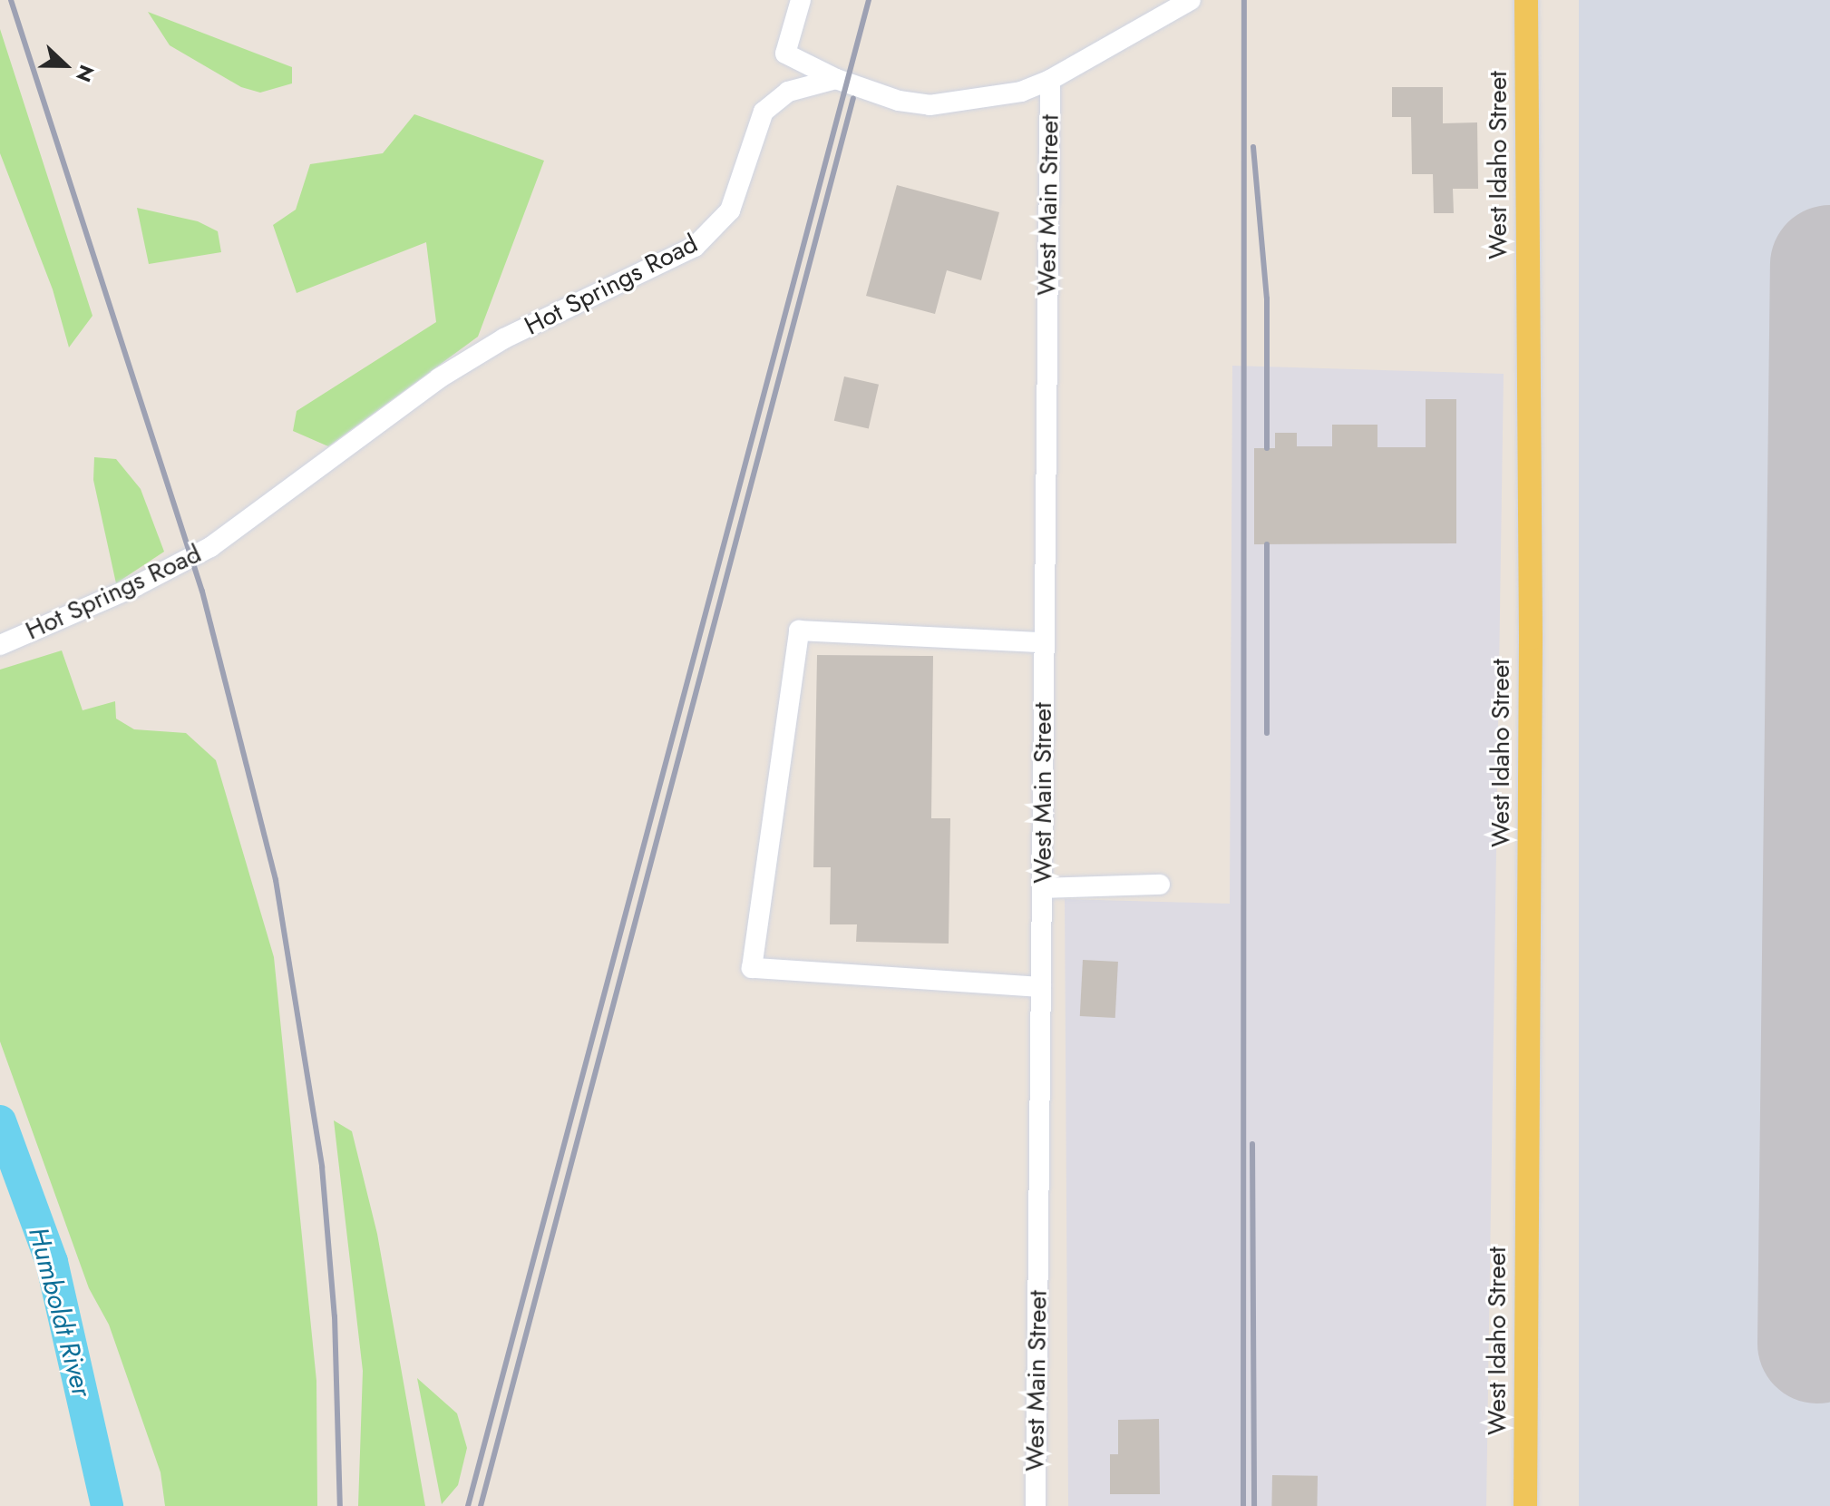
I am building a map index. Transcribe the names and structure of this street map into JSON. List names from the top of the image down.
{
  "streets": {
    "main road": ["West Idaho Street"],
    "street": ["West Main Street", "Hot Springs Road"]
  },
  "water": ["Humboldt River"],
  "north": "right"
}
